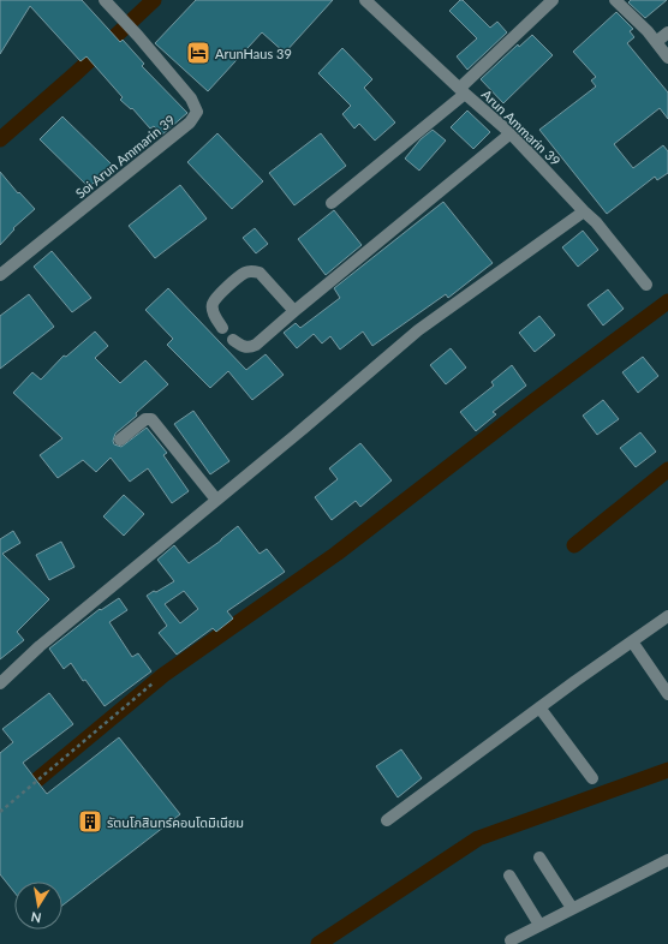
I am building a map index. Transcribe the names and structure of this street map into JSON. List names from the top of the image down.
{
  "streets": {
    "street": ["Arun Ammarin 39", "Soi Arun Ammarin 39"]
  },
  "places": {
    "hotel": ["ArunHaus 39"],
    "building": ["รัตนโกสินทร์คอนโดมิเนียม"]
  },
  "north": "bottom"
}
